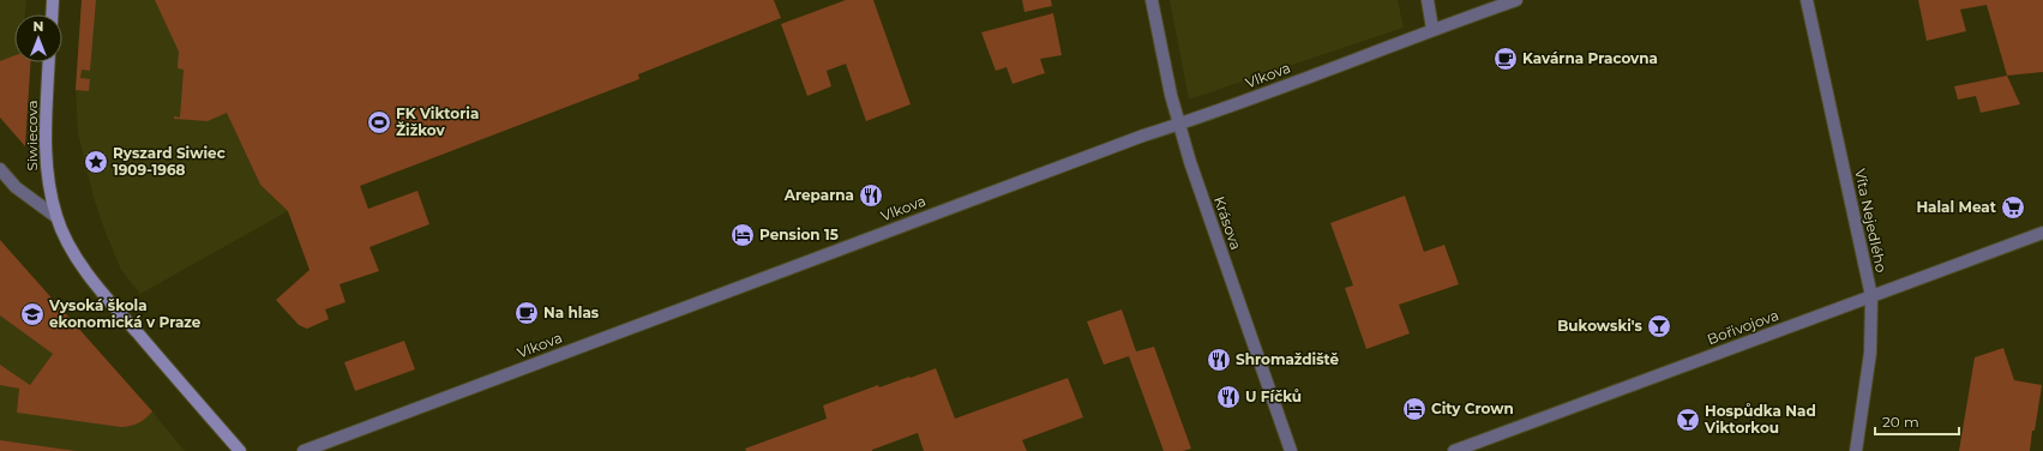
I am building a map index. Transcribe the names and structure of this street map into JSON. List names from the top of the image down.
{
  "streets": {
    "street": [
      "Vlkova",
      "Siwiecova",
      "Víta Nejedlého",
      "Krásova",
      "Bořivojova"
    ]
  },
  "crossings": [
    ["Vlkova", "Krásova"],
    ["Víta Nejedlého", "Bořivojova"]
  ],
  "places": {
    "cafe": ["Kavárna Pracovna", "Na hlas"],
    "sports": ["FK Viktoria Žižkov"],
    "place": ["Ryszard Siwiec 1909-1968"],
    "restaurant": ["Areparna", "Shromaždiště", "U Fíčků"],
    "supermarket": ["Halal Meat"],
    "hotel": ["Pension 15", "City Crown"],
    "school or university": ["Vysoká škola ekonomická v Praze"],
    "bar": ["Bukowski's", "Hospůdka Nad Viktorkou"]
  },
  "scale_bar": "20 m",
  "north": "top"
}
